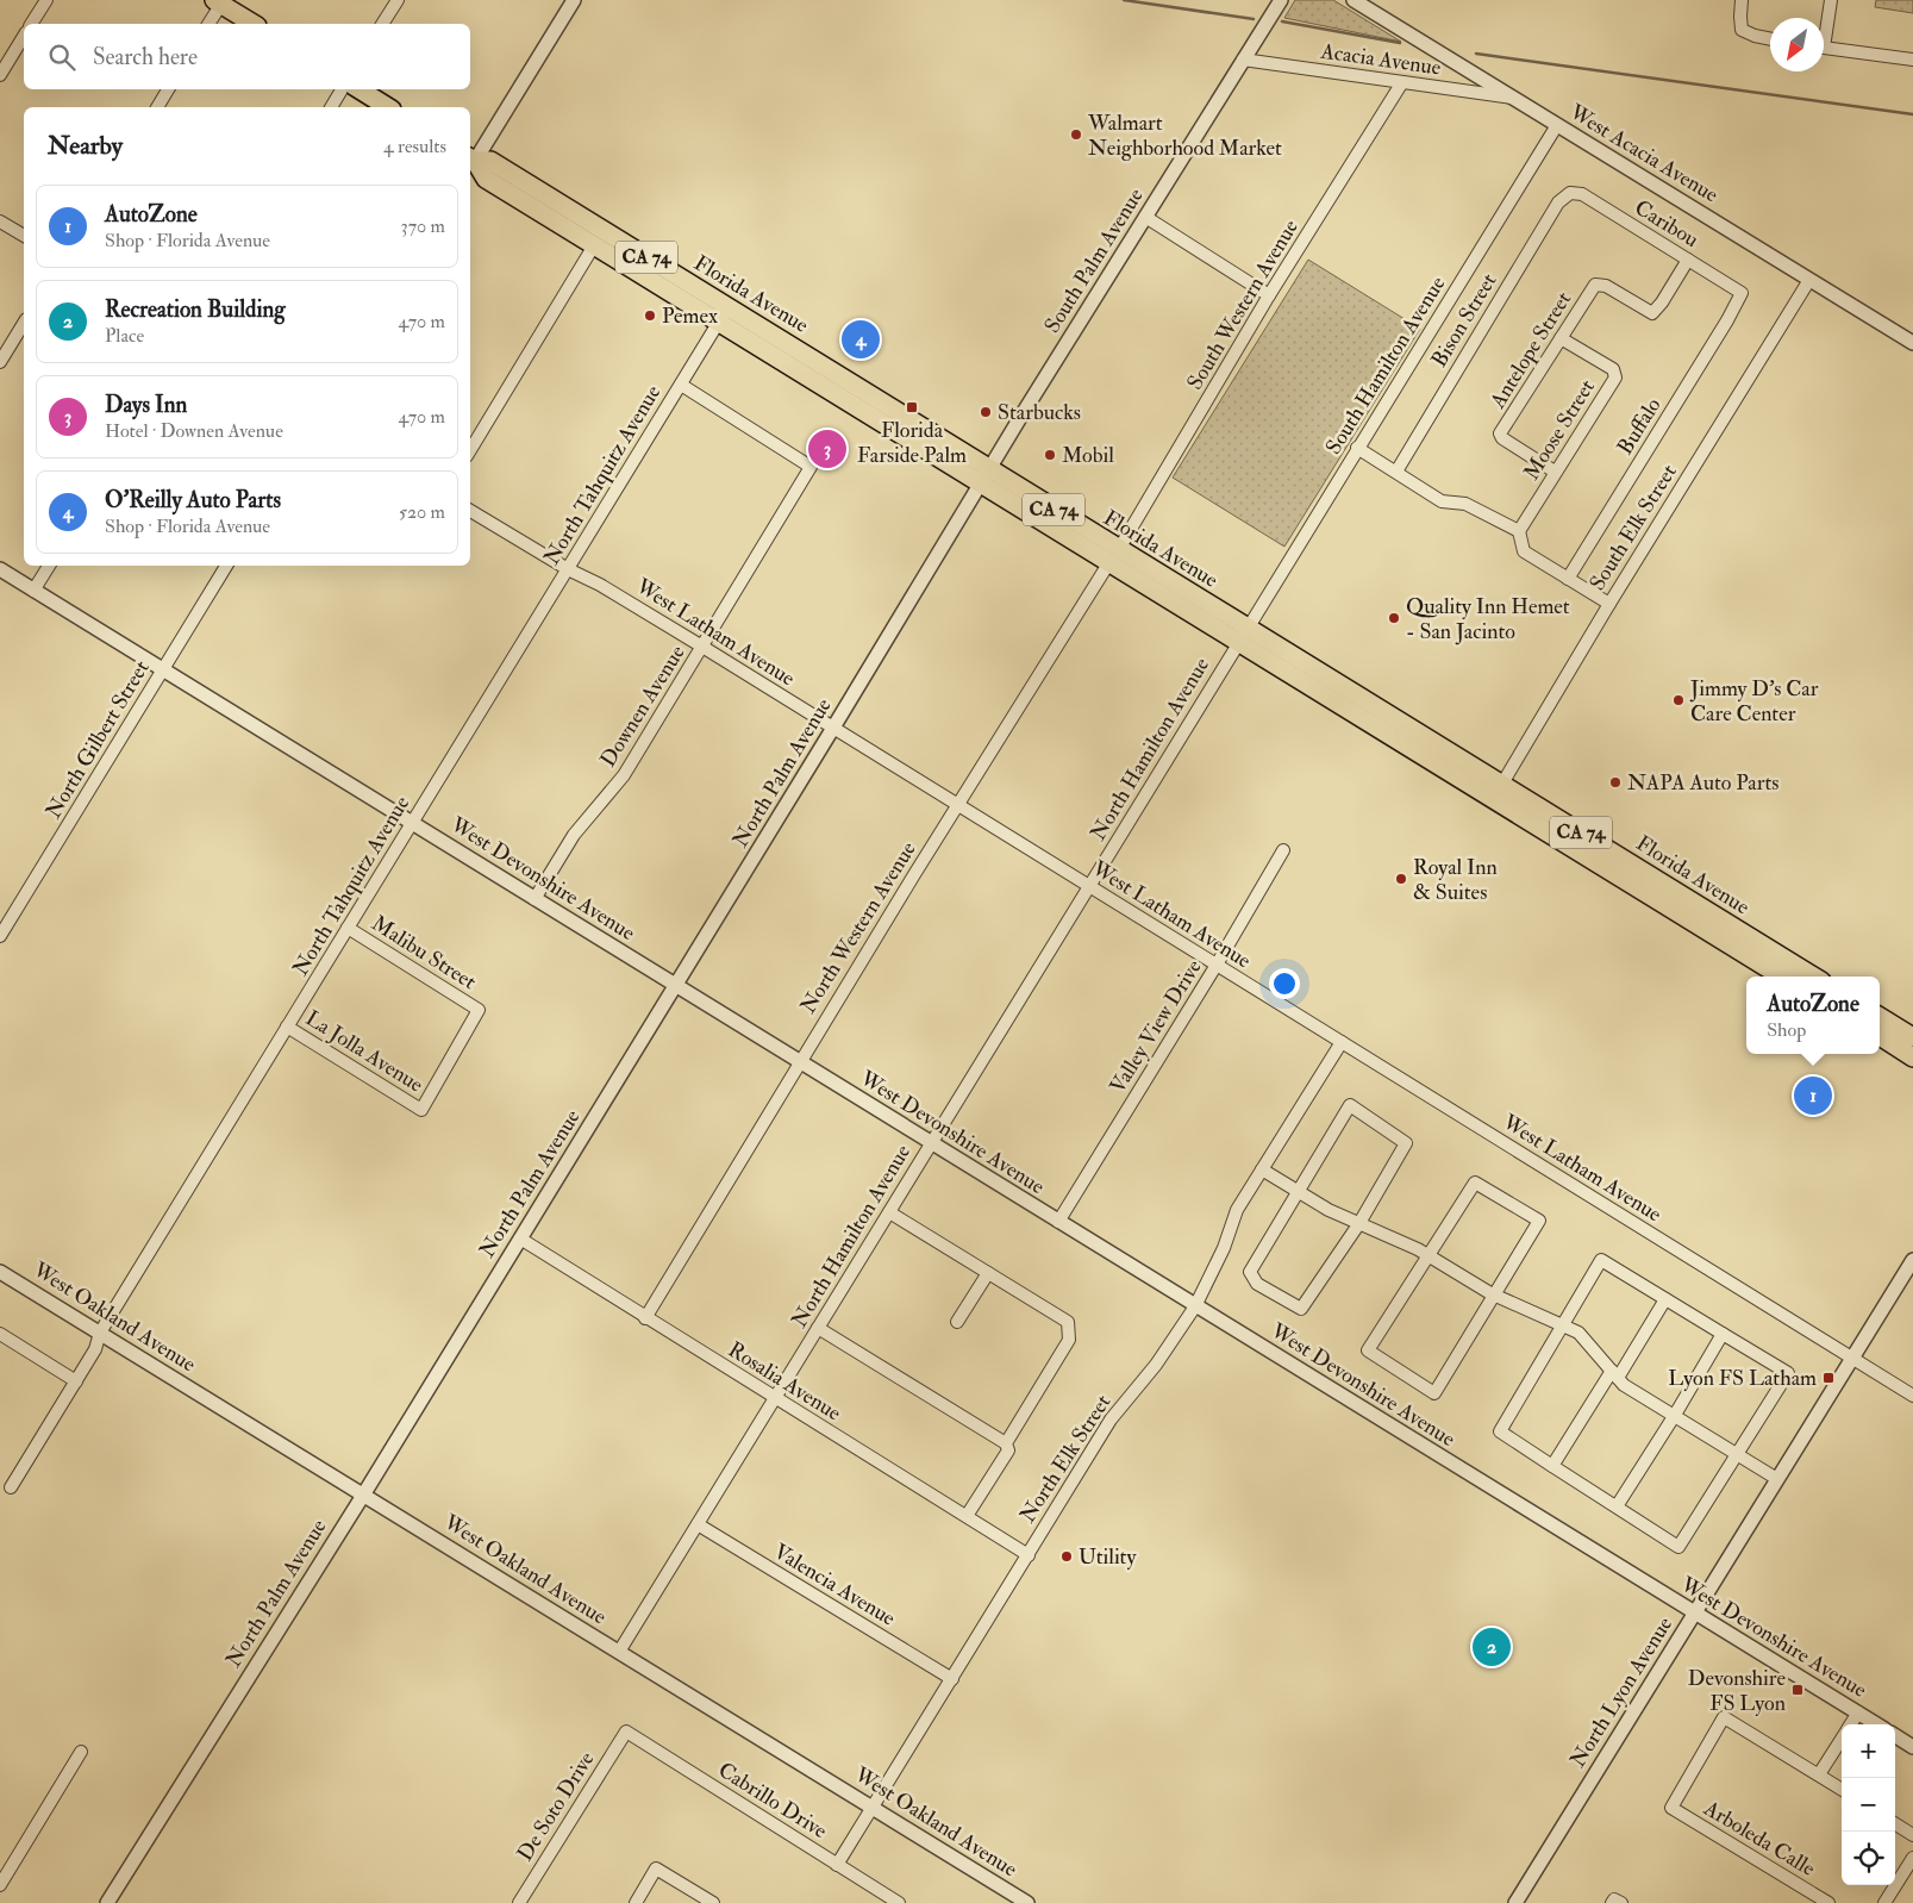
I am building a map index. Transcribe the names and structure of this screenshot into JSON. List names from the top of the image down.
{
  "streets": {
    "main road": ["CA 74", "Florida Avenue"],
    "street": [
      "Acacia Avenue",
      "West Acacia Avenue",
      "Caribou",
      "South Palm Avenue",
      "South Western Avenue",
      "Bison Street",
      "Antelope Street",
      "South Hamilton Avenue",
      "Buffalo",
      "Moose Street",
      "North Tahquitz Avenue",
      "South Elk Street",
      "West Latham Avenue",
      "Downen Avenue",
      "North Gilbert Street",
      "North Hamilton Avenue",
      "North Palm Avenue",
      "West Devonshire Avenue",
      "North Western Avenue",
      "Malibu Street",
      "Valley View Drive",
      "La Jolla Avenue",
      "West Oakland Avenue",
      "Rosalia Avenue",
      "North Elk Street",
      "Valencia Avenue",
      "North Lyon Avenue",
      "Cabrillo Drive",
      "De Soto Drive",
      "Arboleda Calle"
    ]
  },
  "crossings": [
    ["Acacia Avenue", "West Acacia Avenue"],
    ["Acacia Avenue", "South Palm Avenue"],
    ["Acacia Avenue", "South Western Avenue"],
    ["West Acacia Avenue", "South Hamilton Avenue"],
    ["West Acacia Avenue", "South Elk Street"],
    ["Caribou", "Bison Street"],
    ["Caribou", "Antelope Street"],
    ["Caribou", "Buffalo"],
    ["South Palm Avenue", "Florida Avenue"],
    ["South Palm Avenue", "North Palm Avenue"],
    ["Florida Avenue", "South Western Avenue"],
    ["Florida Avenue", "South Hamilton Avenue"],
    ["Florida Avenue", "North Tahquitz Avenue"],
    ["Florida Avenue", "South Elk Street"],
    ["Florida Avenue", "North Hamilton Avenue"],
    ["Florida Avenue", "North Palm Avenue"],
    ["Florida Avenue", "North Western Avenue"],
    ["South Western Avenue", "North Western Avenue"],
    ["Antelope Street", "Moose Street"],
    ["South Hamilton Avenue", "North Hamilton Avenue"],
    ["North Tahquitz Avenue", "West Latham Avenue"],
    ["North Tahquitz Avenue", "Downen Avenue"],
    ["North Tahquitz Avenue", "West Devonshire Avenue"],
    ["North Tahquitz Avenue", "Malibu Street"],
    ["North Tahquitz Avenue", "La Jolla Avenue"],
    ["North Tahquitz Avenue", "West Oakland Avenue"],
    ["West Latham Avenue", "Downen Avenue"],
    ["West Latham Avenue", "North Hamilton Avenue"],
    ["West Latham Avenue", "North Palm Avenue"],
    ["West Latham Avenue", "North Western Avenue"],
    ["West Latham Avenue", "Valley View Drive"],
    ["West Latham Avenue", "North Elk Street"],
    ["West Latham Avenue", "North Lyon Avenue"],
    ["Downen Avenue", "West Devonshire Avenue"],
    ["North Gilbert Street", "West Devonshire Avenue"],
    ["North Hamilton Avenue", "West Devonshire Avenue"],
    ["North Hamilton Avenue", "West Oakland Avenue"],
    ["North Hamilton Avenue", "Rosalia Avenue"],
    ["North Hamilton Avenue", "Valencia Avenue"],
    ["North Palm Avenue", "West Devonshire Avenue"],
    ["North Palm Avenue", "West Oakland Avenue"],
    ["North Palm Avenue", "Rosalia Avenue"],
    ["West Devonshire Avenue", "North Western Avenue"],
    ["West Devonshire Avenue", "Valley View Drive"],
    ["West Devonshire Avenue", "North Elk Street"],
    ["West Devonshire Avenue", "North Lyon Avenue"],
    ["North Western Avenue", "Rosalia Avenue"],
    ["Malibu Street", "La Jolla Avenue"],
    ["West Oakland Avenue", "North Elk Street"],
    ["Rosalia Avenue", "North Elk Street"],
    ["North Elk Street", "Valencia Avenue"],
    ["North Elk Street", "Cabrillo Drive"],
    ["Cabrillo Drive", "De Soto Drive"]
  ],
  "places": {
    "other": [
      "Walmart Neighborhood Market",
      "Pemex",
      "Starbucks",
      "Mobil",
      "Quality Inn Hemet - San Jacinto",
      "Jimmy D's Car Care Center",
      "NAPA Auto Parts",
      "Royal Inn & Suites",
      "Utility"
    ],
    "transit": ["Florida Farside Palm", "Lyon FS Latham", "Devonshire FS Lyon"]
  },
  "north": "bottom left",
  "page": {
    "search": "Search here",
    "heading": ["Nearby", "4 results"],
    "list": [
      {
        "mark": "1",
        "name": "AutoZone",
        "note": "Shop · Florida Avenue",
        "value": "370 m"
      },
      {
        "mark": "2",
        "name": "Recreation Building",
        "note": "Place",
        "value": "470 m"
      },
      {
        "mark": "3",
        "name": "Days Inn",
        "note": "Hotel · Downen Avenue",
        "value": "470 m"
      },
      {
        "mark": "4",
        "name": "O'Reilly Auto Parts",
        "note": "Shop · Florida Avenue",
        "value": "520 m"
      }
    ],
    "pins": [
      "4",
      "3",
      "1",
      "2"
    ],
    "popup": ["AutoZone", "Shop"],
    "map_buttons": ["+", "−"]
  }
}
